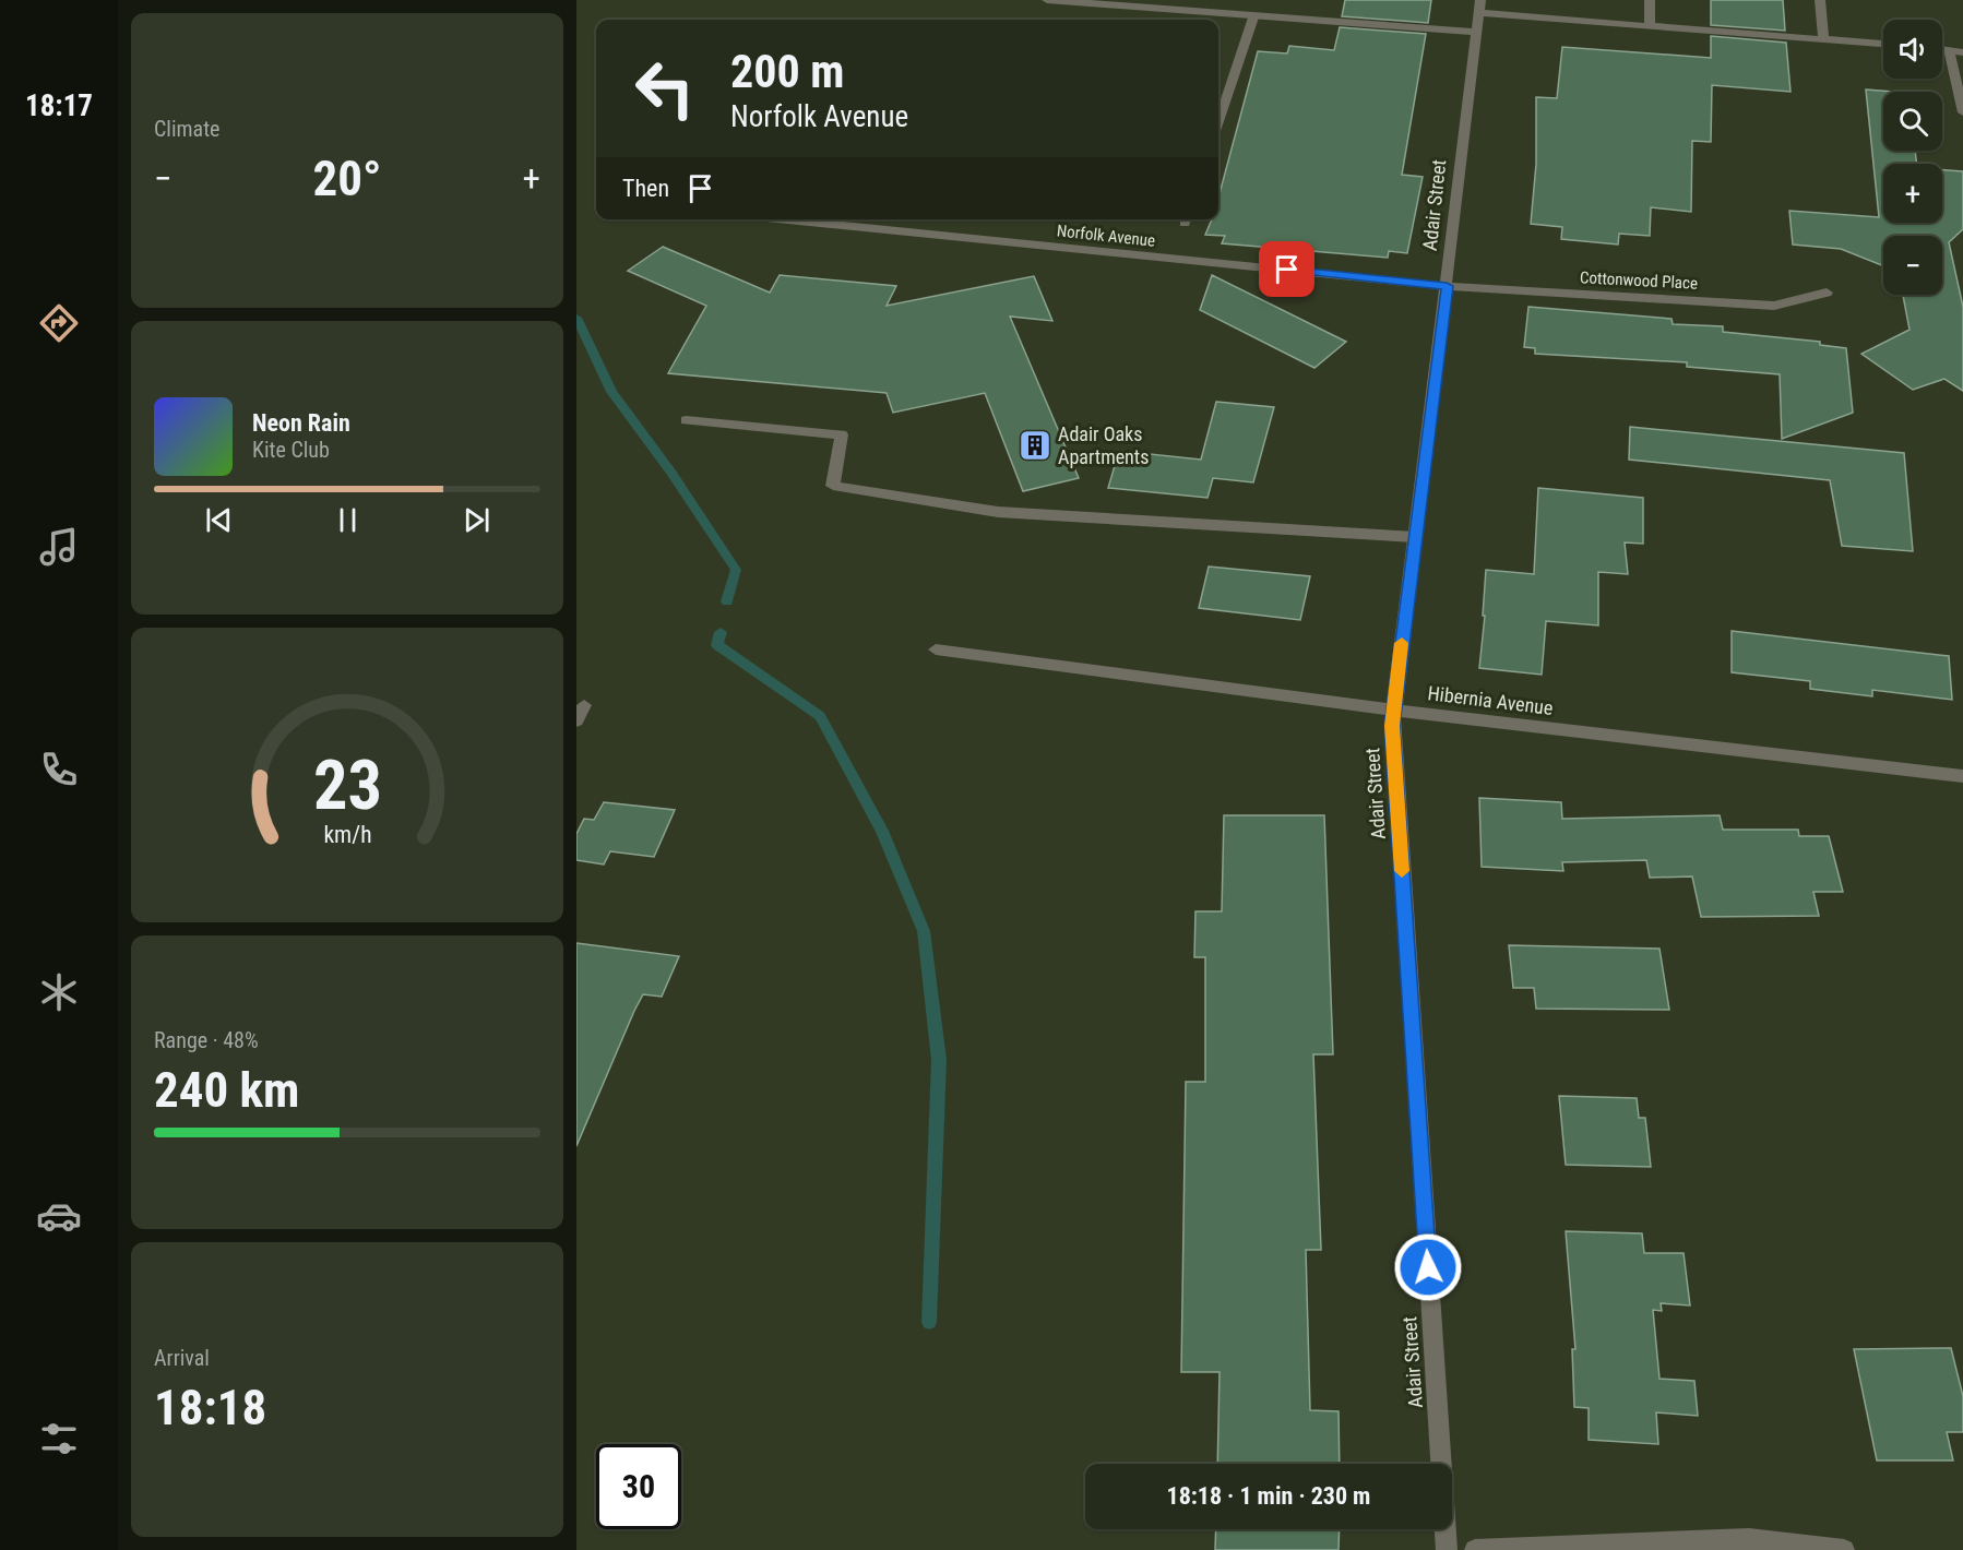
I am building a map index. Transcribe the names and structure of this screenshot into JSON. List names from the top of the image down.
{
  "streets": {
    "street": [
      "Adair Street",
      "Norfolk Avenue",
      "Cottonwood Place",
      "Hibernia Avenue"
    ]
  },
  "crossings": [
    ["Adair Street", "Norfolk Avenue"],
    ["Adair Street", "Cottonwood Place"],
    ["Adair Street", "Hibernia Avenue"],
    ["Norfolk Avenue", "Cottonwood Place"]
  ],
  "places": {
    "building": ["Adair Oaks Apartments"]
  },
  "page": {
    "tabs": "18:17",
    "tile": [
      "Climate",
      ["Range · 48%", "240 km"],
      ["Arrival", "18:18"]
    ],
    "map_buttons": ["+", "−"],
    "turn": ["200 m", "Norfolk Avenue"],
    "heat": ["−", "20°", "+"],
    "then": "Then",
    "song": ["Neon Rain", "Kite Club"],
    "limit": "30",
    "trip": "18:18 · 1 min · 230 m",
    "gauge": ["23", "km/h"]
  }
}
